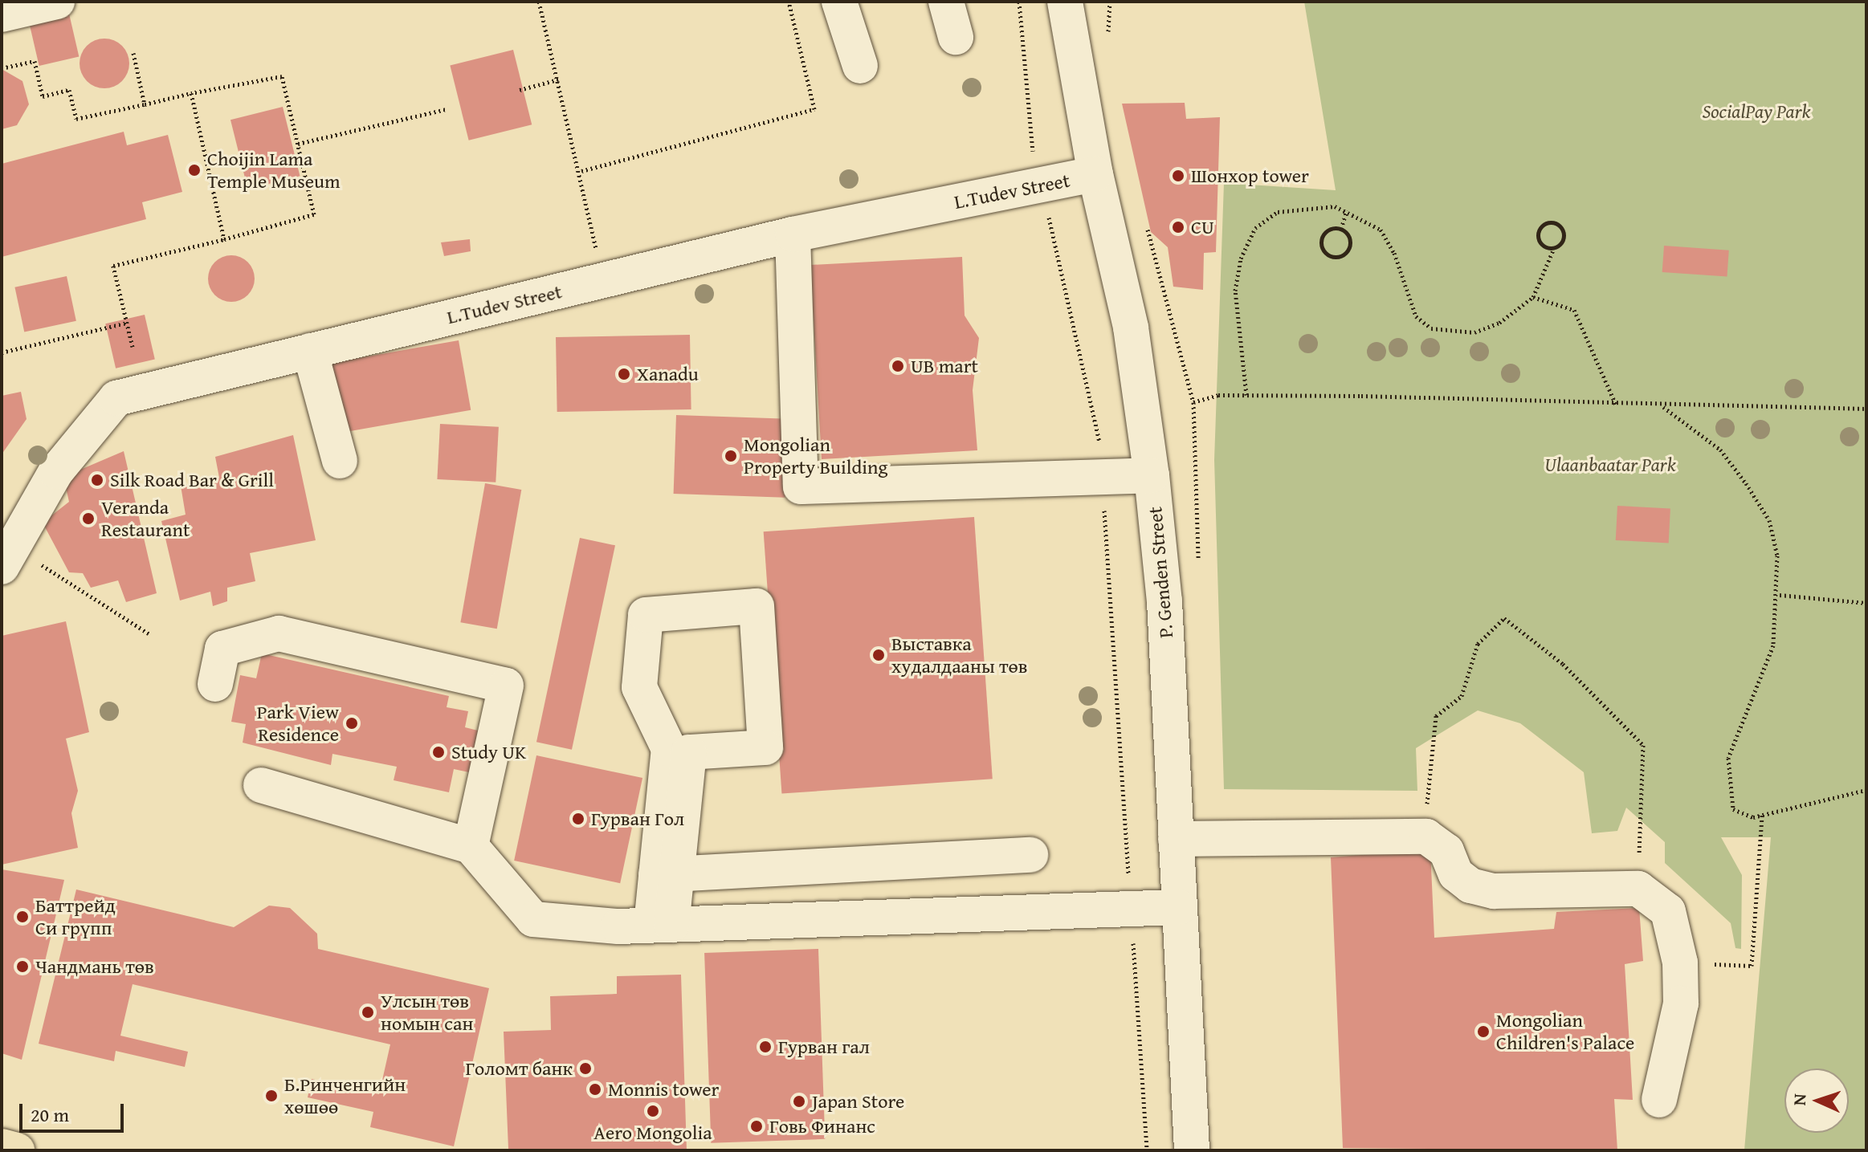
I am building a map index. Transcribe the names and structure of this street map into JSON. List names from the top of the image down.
{
  "streets": {
    "street": ["L.Tudev Street", "P. Genden Street"]
  },
  "crossings": [
    ["L.Tudev Street", "P. Genden Street"]
  ],
  "parks": ["SocialPay Park", "Ulaanbaatar Park"],
  "places": [
    "Choijin Lama Temple Museum",
    "Шонхор tower",
    "CU",
    "UB mart",
    "Xanadu",
    "Mongolian Property Building",
    "Silk Road Bar & Grill",
    "Veranda Restaurant",
    "Выставка худалдааны төв",
    "Park View Residence",
    "Study UK",
    "Гурван Гол",
    "Баттрейд Си грүпп",
    "Чандмань төв",
    "Улсын төв номын сан",
    "Mongolian Children's Palace",
    "Гурван гал",
    "Голомт банк",
    "Monnis tower",
    "Б.Ринченгийн хөшөө",
    "Japan Store",
    "Aero Mongolia",
    "Говь Финанс"
  ],
  "scale_bar": "20 m",
  "north": "left"
}
